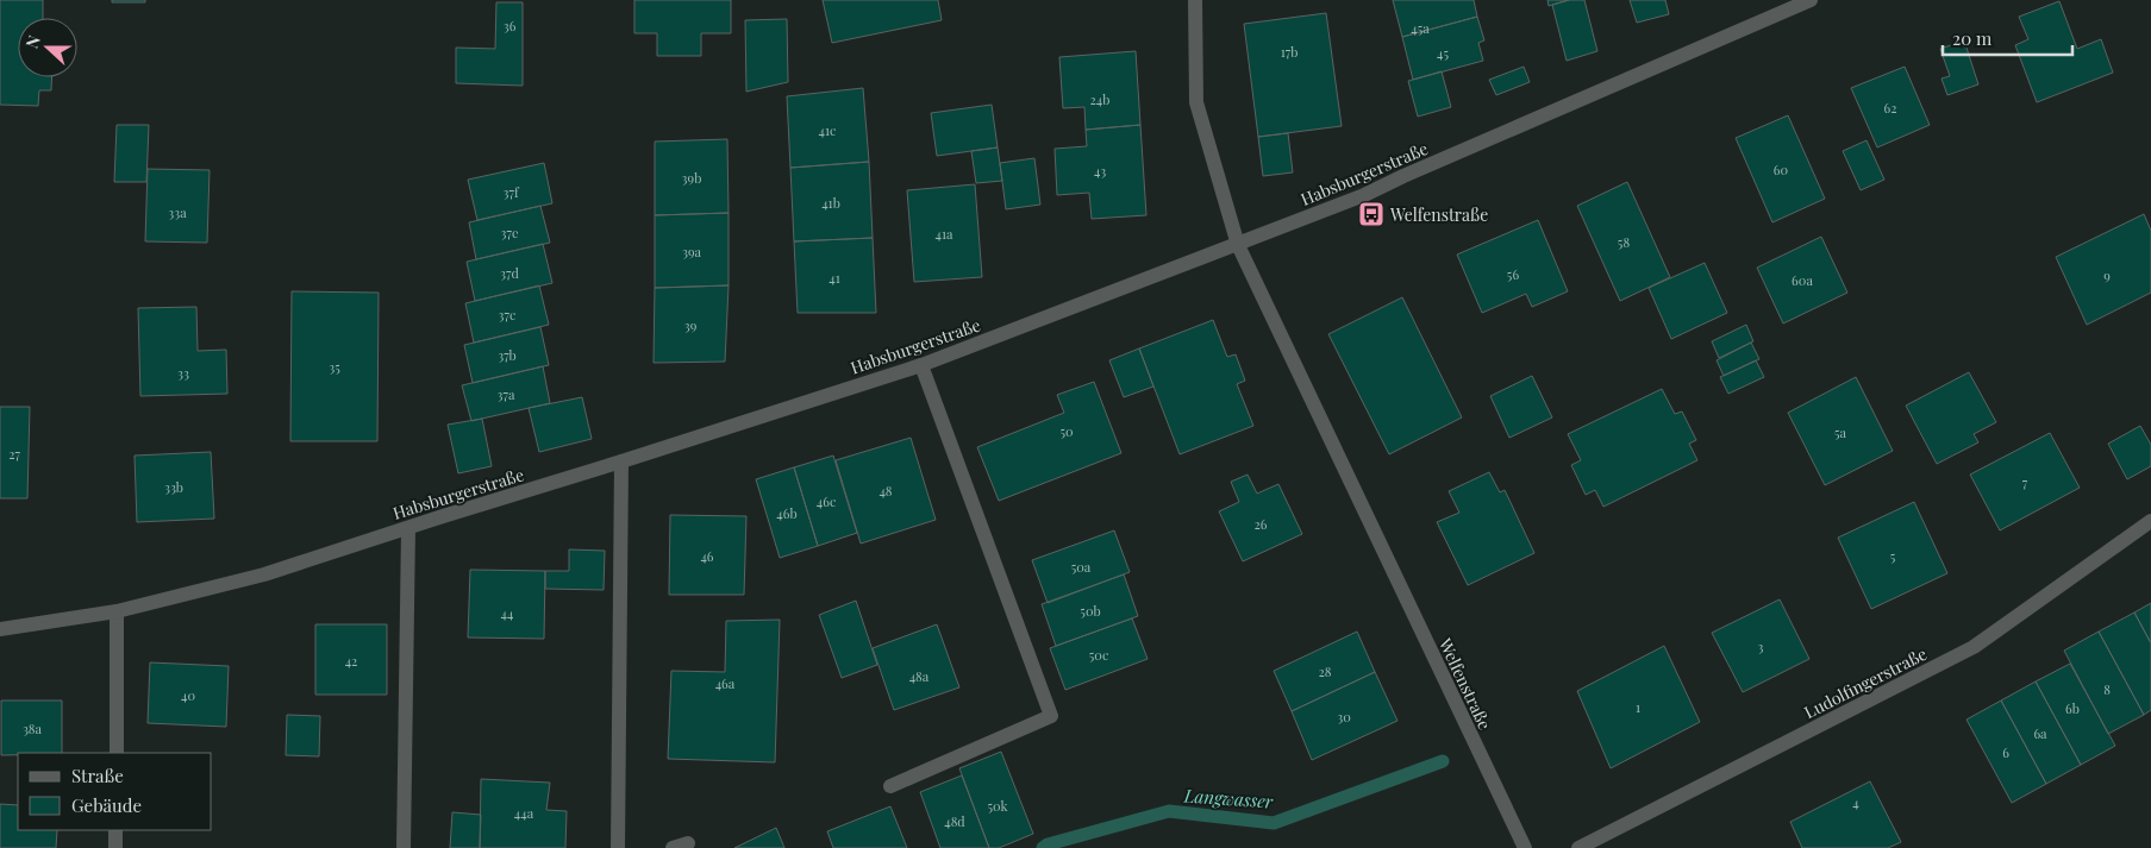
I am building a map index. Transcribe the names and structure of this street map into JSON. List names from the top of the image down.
{
  "streets": {
    "street": ["Habsburgerstraße", "Ludolfingerstraße", "Welfenstraße"]
  },
  "crossings": [
    ["Habsburgerstraße", "Welfenstraße"]
  ],
  "water": ["Langwasser"],
  "places": {
    "bus stop": ["Welfenstraße"]
  },
  "house_numbers": [
    "36",
    "45a",
    "17b",
    "45",
    "24b",
    "62",
    "41c",
    "60",
    "43",
    "39b",
    "37f",
    "41b",
    "33a",
    "37e",
    "41a",
    "58",
    "39a",
    "37d",
    "56",
    "9",
    "41",
    "60a",
    "37c",
    "39",
    "37b",
    "35",
    "33",
    "37a",
    "50",
    "5a",
    "27",
    "7",
    "33b",
    "48",
    "46c",
    "46b",
    "26",
    "46",
    "5",
    "50a",
    "50b",
    "44",
    "3",
    "50c",
    "42",
    "28",
    "48a",
    "46a",
    "8",
    "40",
    "1",
    "6b",
    "30",
    "38a",
    "6a",
    "6",
    "4",
    "50k",
    "44a",
    "48d"
  ],
  "legend": ["Straße", "Gebäude"],
  "scale_bar": "20 m",
  "north": "left"
}
